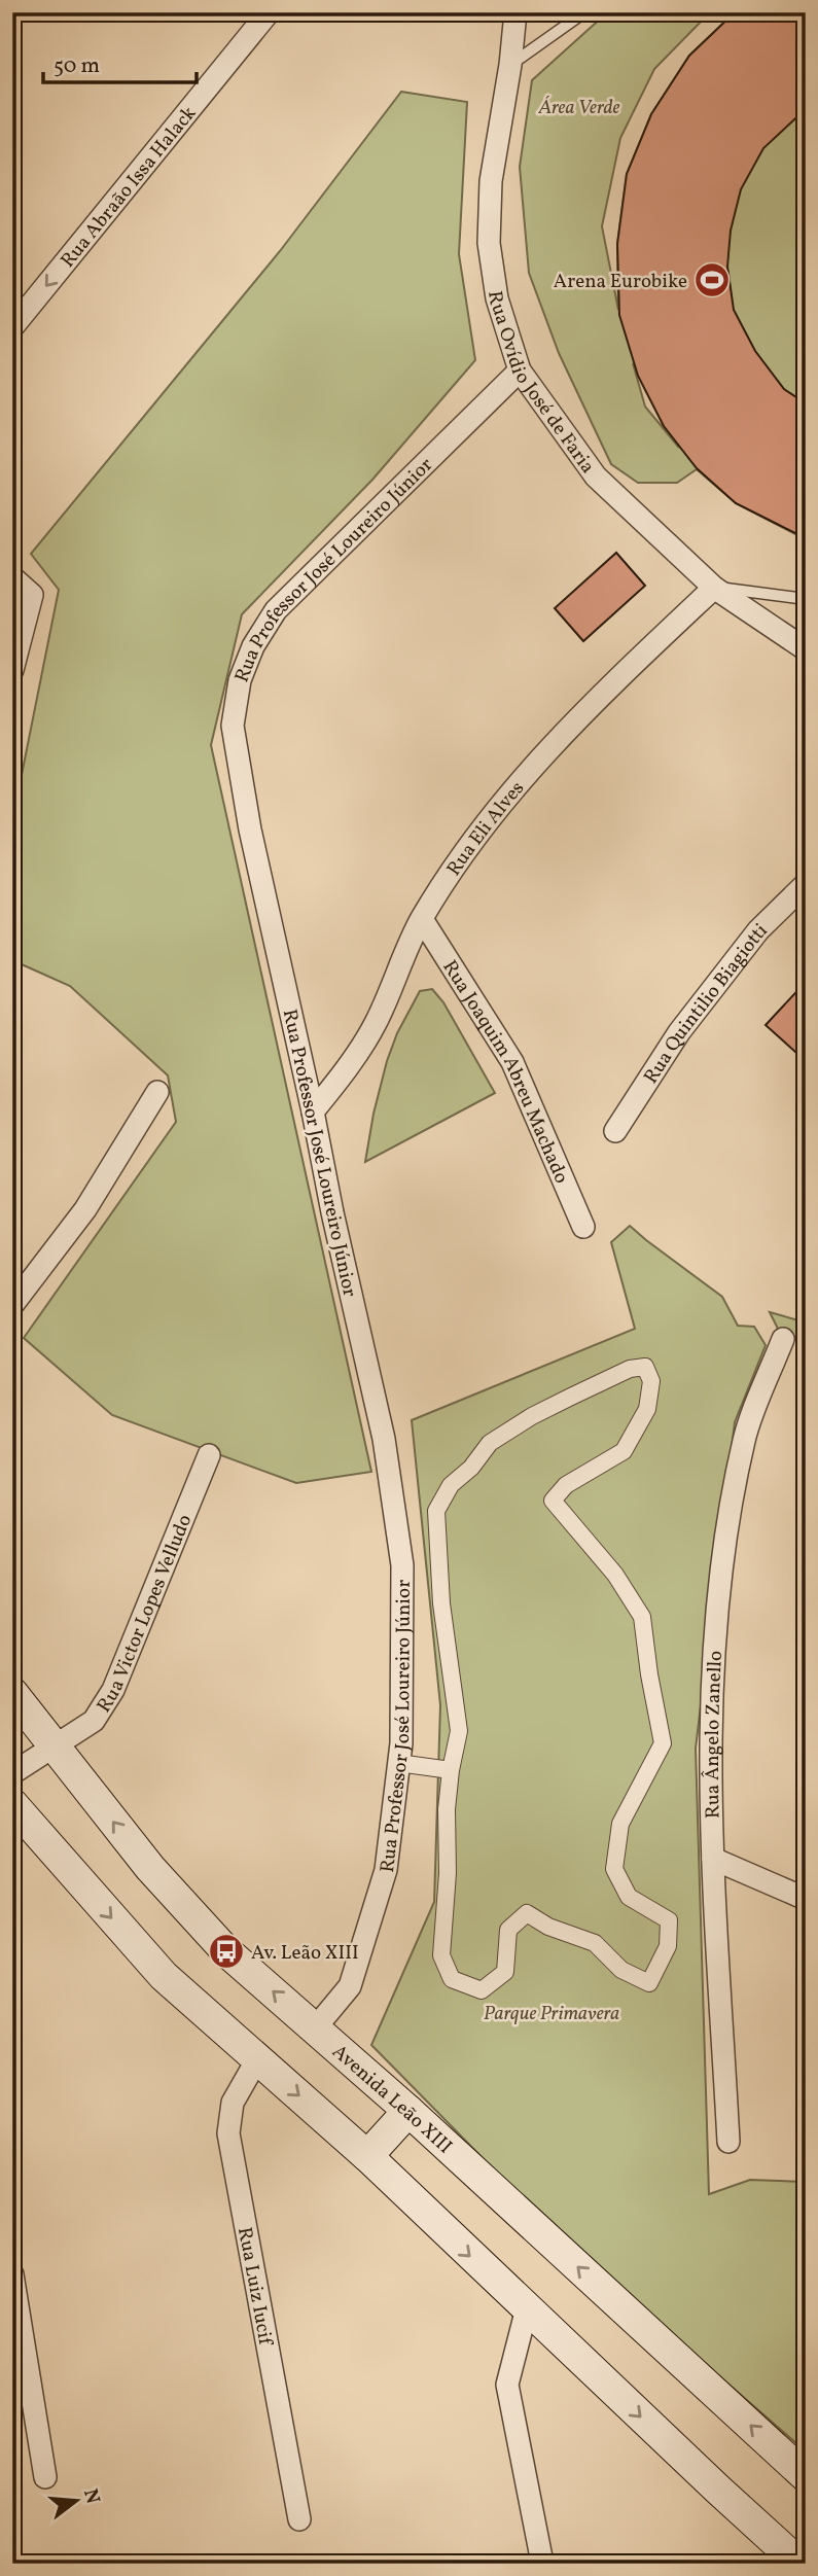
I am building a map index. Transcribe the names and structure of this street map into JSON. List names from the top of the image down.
{
  "streets": {
    "main road": ["Avenida Leão XIII"],
    "street": [
      "Rua Abraão Issa Halack",
      "Rua Ovídio José de Faria",
      "Rua Professor José Loureiro Júnior",
      "Rua Eli Alves",
      "Rua Quintilio Biagiotti",
      "Rua Joaquim Abreu Machado",
      "Rua Victor Lopes Velludo",
      "Rua Ângelo Zanello",
      "Rua Luiz Iucif"
    ]
  },
  "crossings": [
    ["Rua Ovídio José de Faria", "Rua Professor José Loureiro Júnior"],
    ["Rua Ovídio José de Faria", "Rua Eli Alves"],
    ["Rua Professor José Loureiro Júnior", "Rua Eli Alves"],
    ["Rua Professor José Loureiro Júnior", "Avenida Leão XIII"],
    ["Rua Eli Alves", "Rua Joaquim Abreu Machado"],
    ["Rua Victor Lopes Velludo", "Avenida Leão XIII"]
  ],
  "one_way": ["Rua Abraão Issa Halack"],
  "parks": ["Área Verde", "Parque Primavera"],
  "places": {
    "sports": ["Arena Eurobike"],
    "bus stop": ["Av. Leão XIII"]
  },
  "scale_bar": "50 m",
  "north": "right"
}
